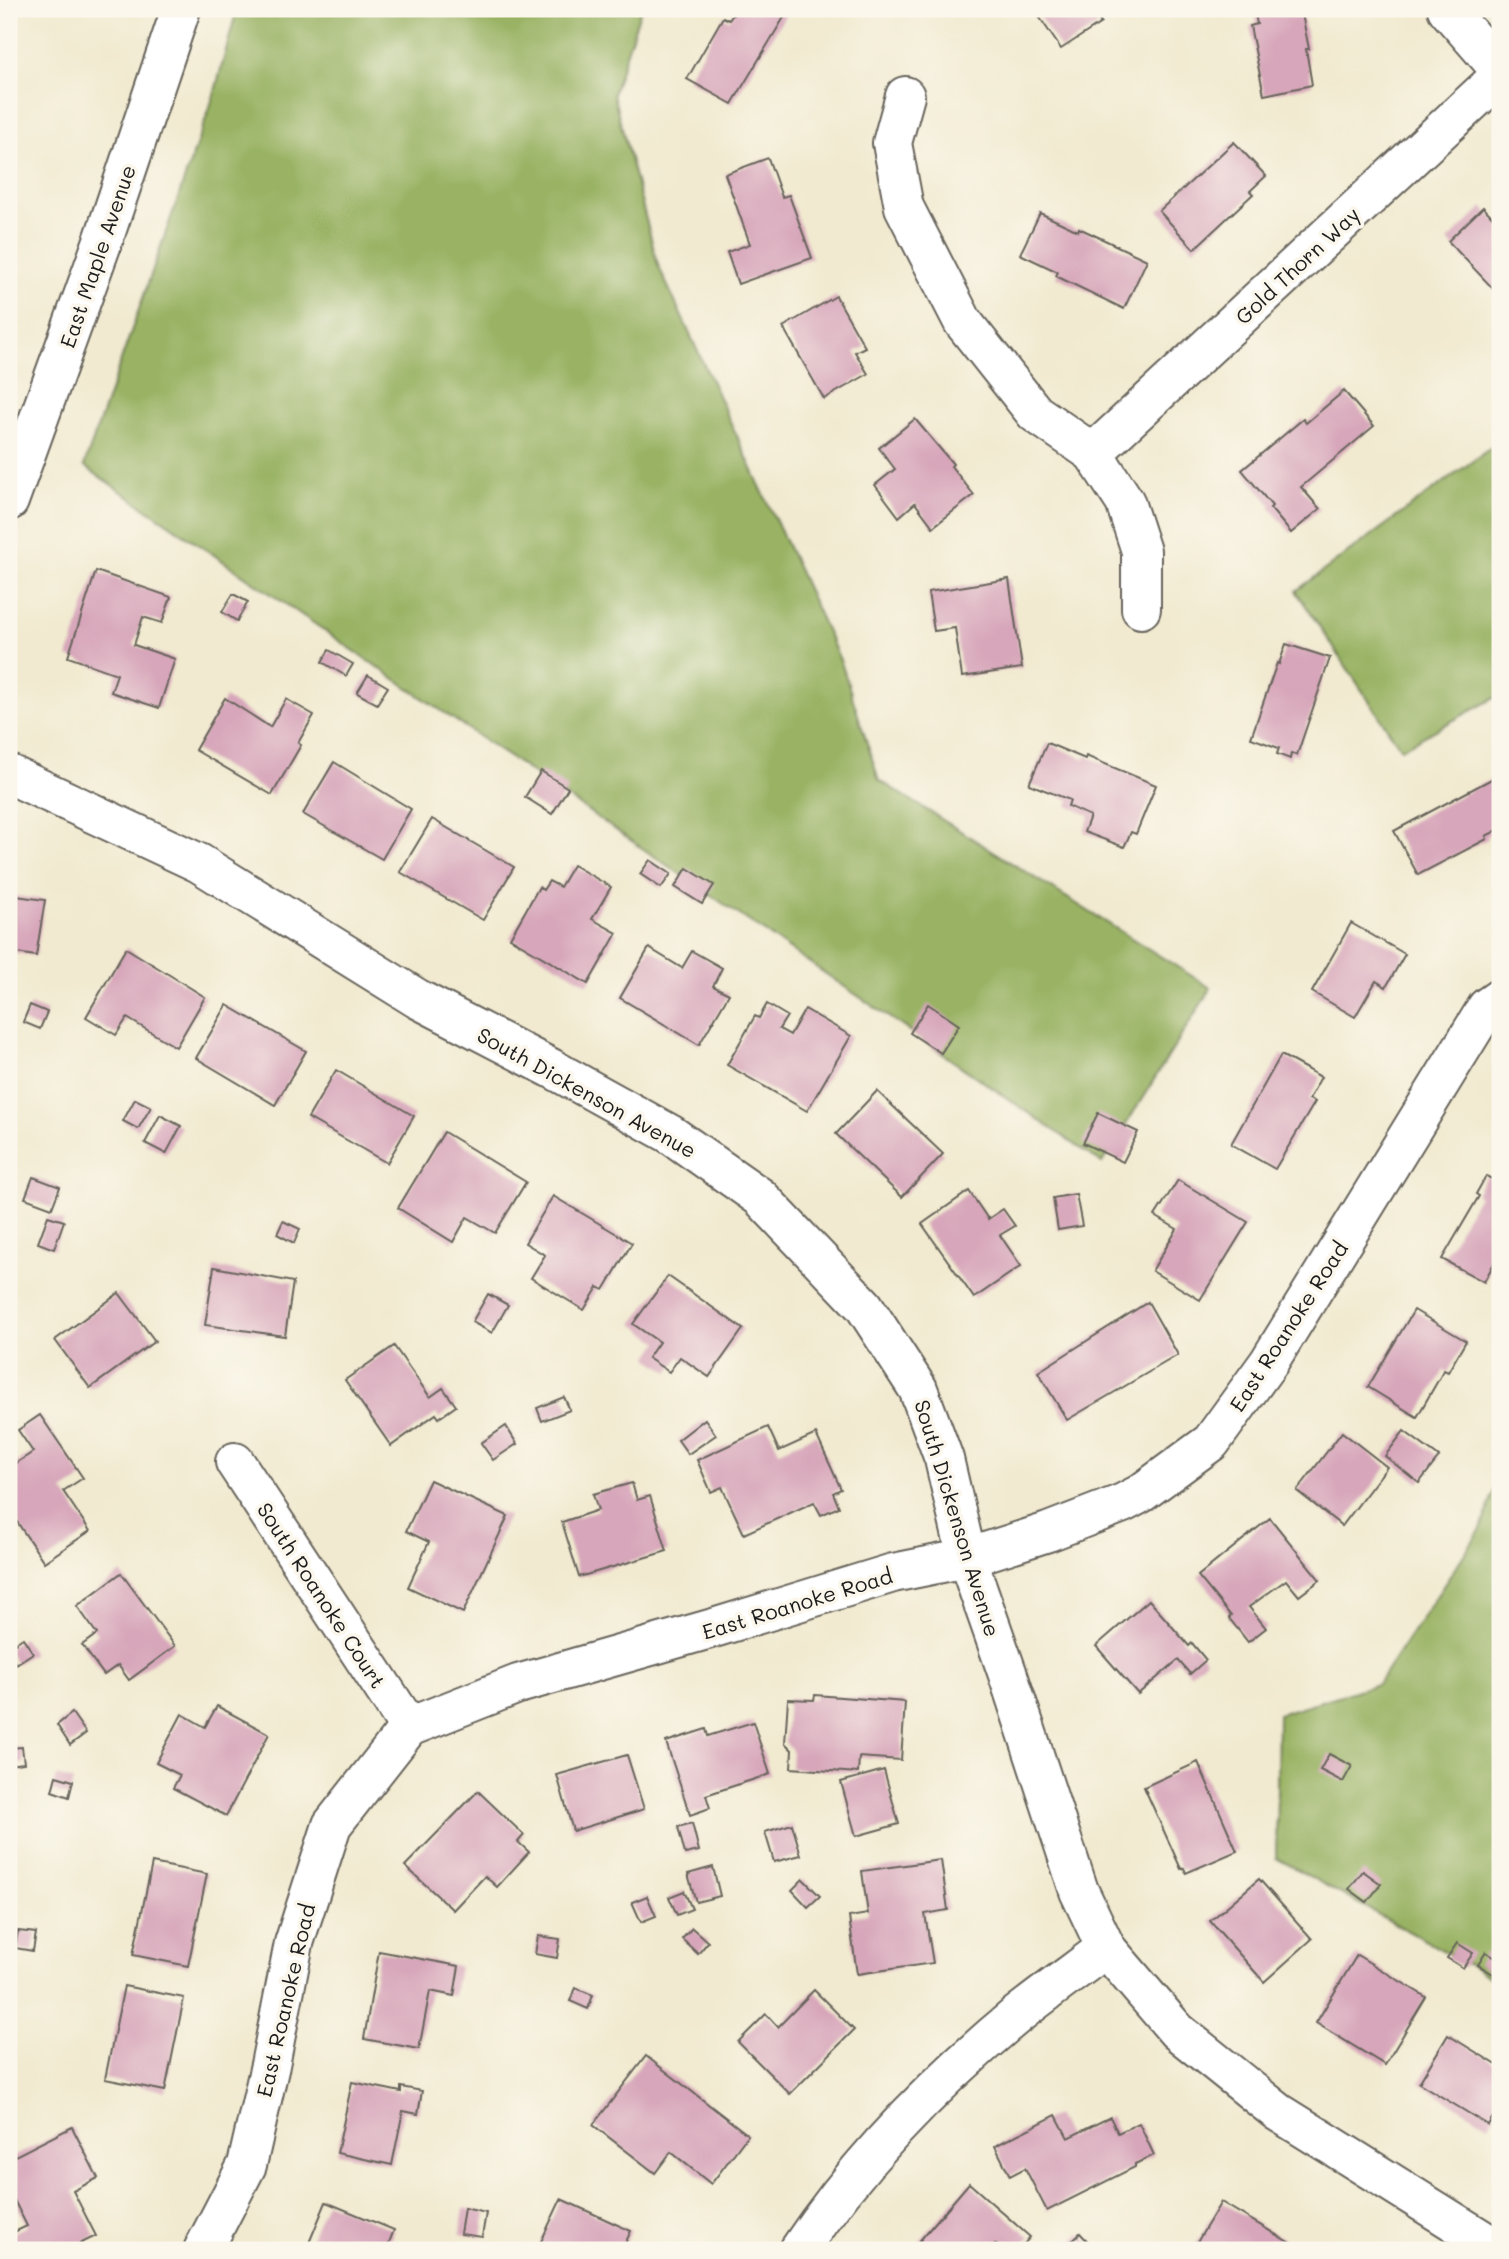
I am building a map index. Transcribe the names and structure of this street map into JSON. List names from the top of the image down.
{
  "streets": {
    "street": [
      "East Maple Avenue",
      "Gold Thorn Way",
      "South Dickenson Avenue",
      "East Roanoke Road",
      "South Roanoke Court"
    ]
  },
  "crossings": [
    ["South Dickenson Avenue", "East Roanoke Road"],
    ["East Roanoke Road", "South Roanoke Court"]
  ]
}
